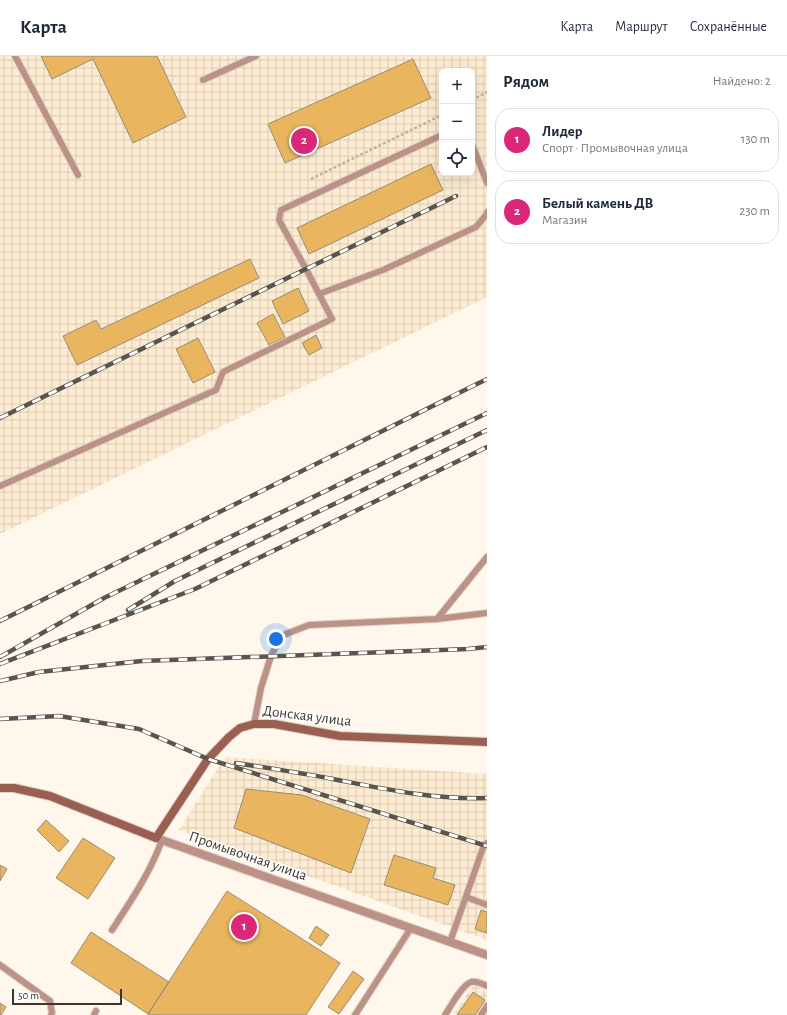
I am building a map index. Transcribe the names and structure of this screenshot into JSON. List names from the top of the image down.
{
  "streets": {
    "street": ["Донская улица", "Промывочная улица"]
  },
  "crossings": [
    ["Донская улица", "Промывочная улица"]
  ],
  "scale_bar": "50 m",
  "page": {
    "header": "Карта",
    "nav": ["Карта", "Маршрут", "Сохранённые"],
    "heading": ["Рядом", "Найдено: 2"],
    "map_buttons": ["+", "−"],
    "list": [
      {
        "mark": "1",
        "name": "Лидер",
        "note": "Спорт · Промывочная улица",
        "value": "130 m"
      },
      {
        "mark": "2",
        "name": "Белый камень ДВ",
        "note": "Магазин",
        "value": "230 m"
      }
    ],
    "pins": ["2", "1"],
    "scale": "50 m"
  }
}
